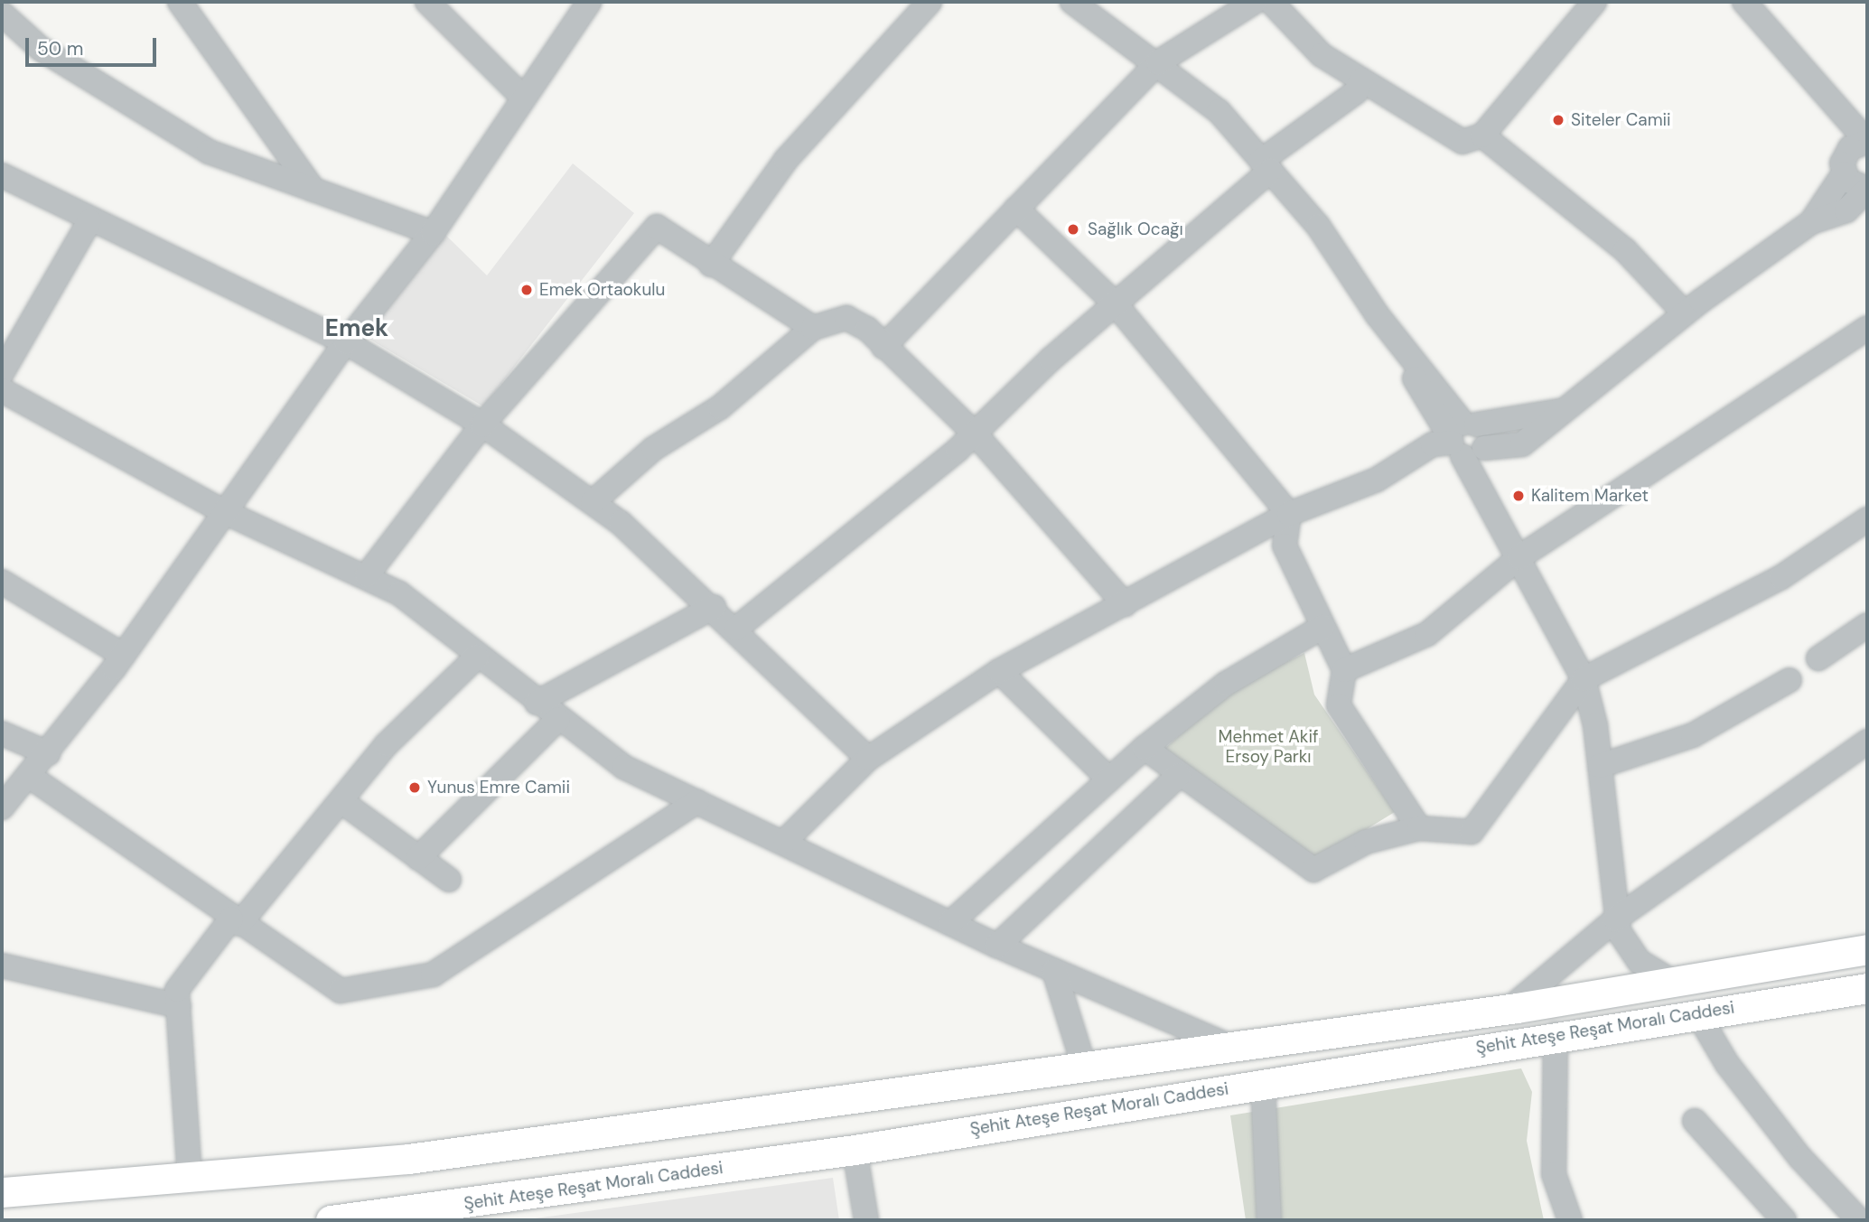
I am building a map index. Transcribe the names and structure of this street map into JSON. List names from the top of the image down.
{
  "streets": {
    "main road": ["Şehit Ateşe Reşat Moralı Caddesi"]
  },
  "districts": ["Emek"],
  "parks": ["Mehmet Akif Ersoy Parkı"],
  "places": [
    "Siteler Camii",
    "Sağlık Ocağı",
    "Emek Ortaokulu",
    "Kalitem Market",
    "Yunus Emre Camii"
  ],
  "scale_bar": "50 m"
}
